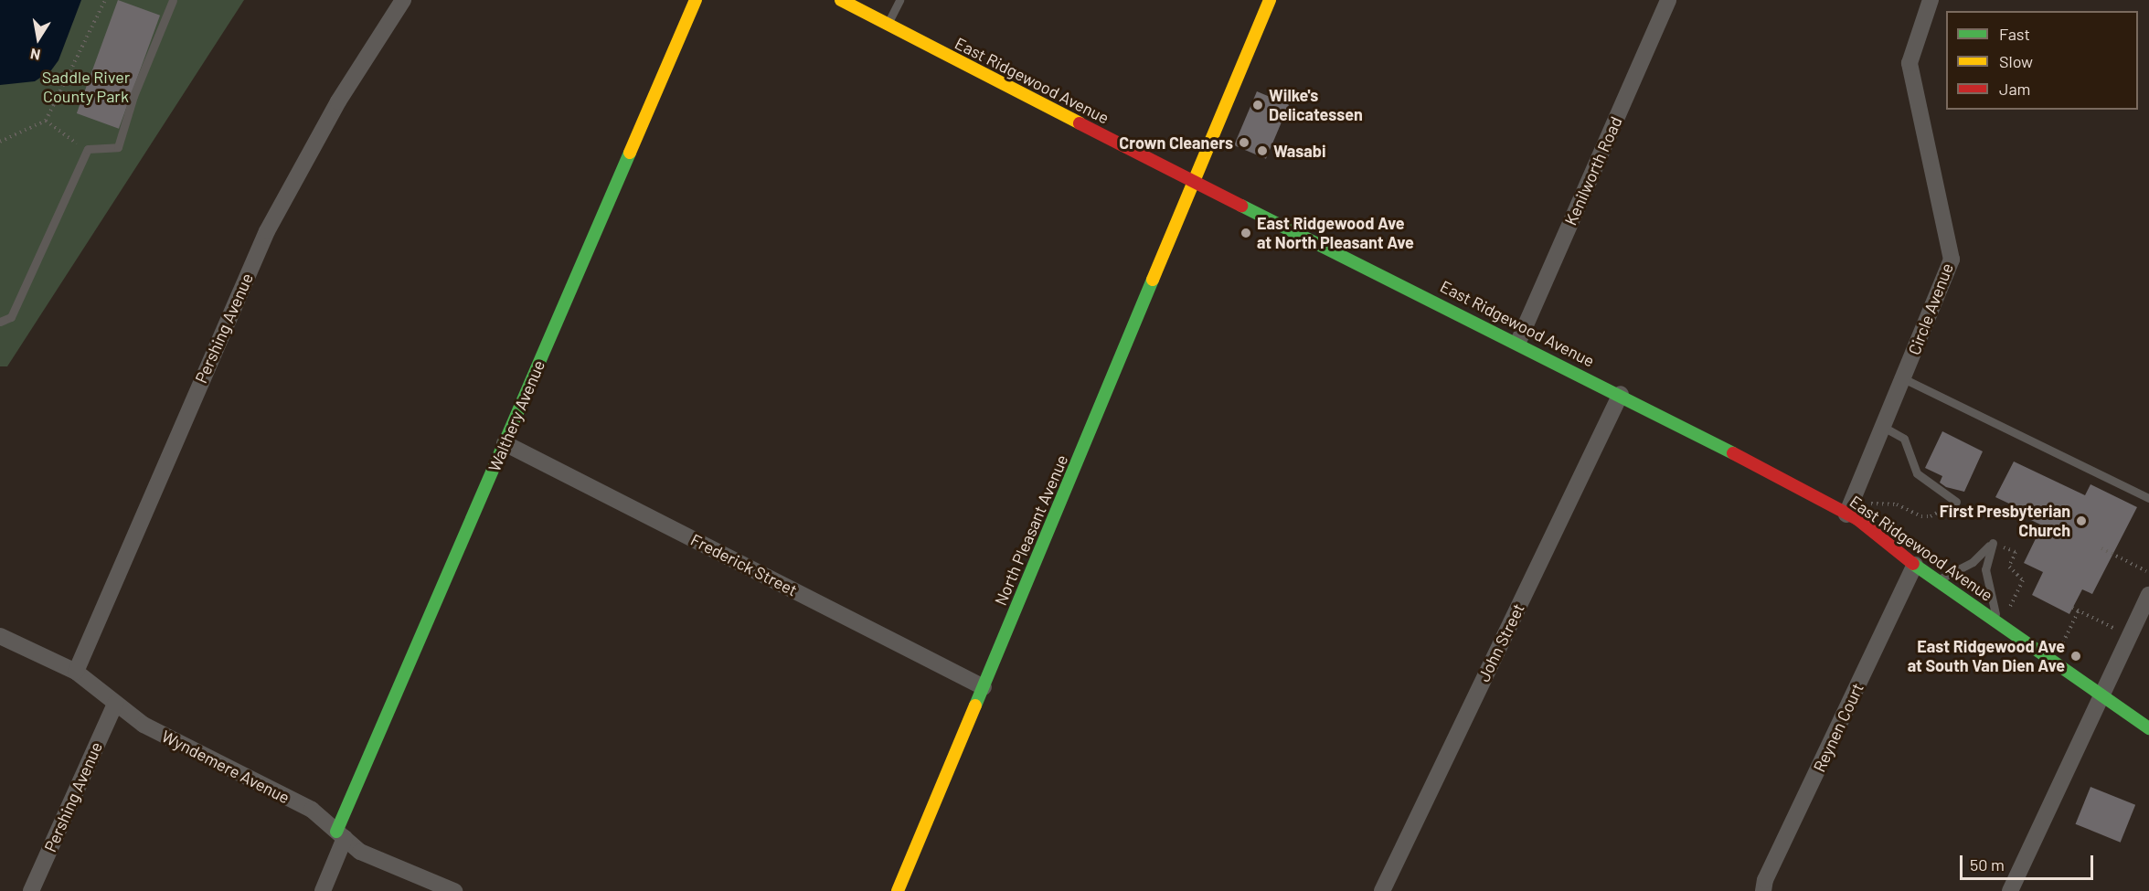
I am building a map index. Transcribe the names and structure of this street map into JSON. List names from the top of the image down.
{
  "streets": {
    "street": [
      "East Ridgewood Avenue",
      "Kenilworth Road",
      "Circle Avenue",
      "Pershing Avenue",
      "Walthery Avenue",
      "North Pleasant Avenue",
      "Frederick Street",
      "John Street",
      "Reynen Court",
      "Wyndemere Avenue"
    ]
  },
  "crossings": [
    ["East Ridgewood Avenue", "Kenilworth Road"],
    ["East Ridgewood Avenue", "Circle Avenue"],
    ["East Ridgewood Avenue", "North Pleasant Avenue"],
    ["East Ridgewood Avenue", "John Street"],
    ["East Ridgewood Avenue", "Reynen Court"],
    ["Pershing Avenue", "Wyndemere Avenue"],
    ["Walthery Avenue", "Frederick Street"],
    ["Walthery Avenue", "Wyndemere Avenue"],
    ["North Pleasant Avenue", "Frederick Street"]
  ],
  "parks": ["Saddle River County Park"],
  "places": [
    "Wilke's Delicatessen",
    "Crown Cleaners",
    "Wasabi",
    "East Ridgewood Ave at North Pleasant Ave",
    "First Presbyterian Church",
    "East Ridgewood Ave at South Van Dien Ave"
  ],
  "legend": ["Fast", "Slow", "Jam"],
  "scale_bar": "50 m",
  "north": "bottom"
}
